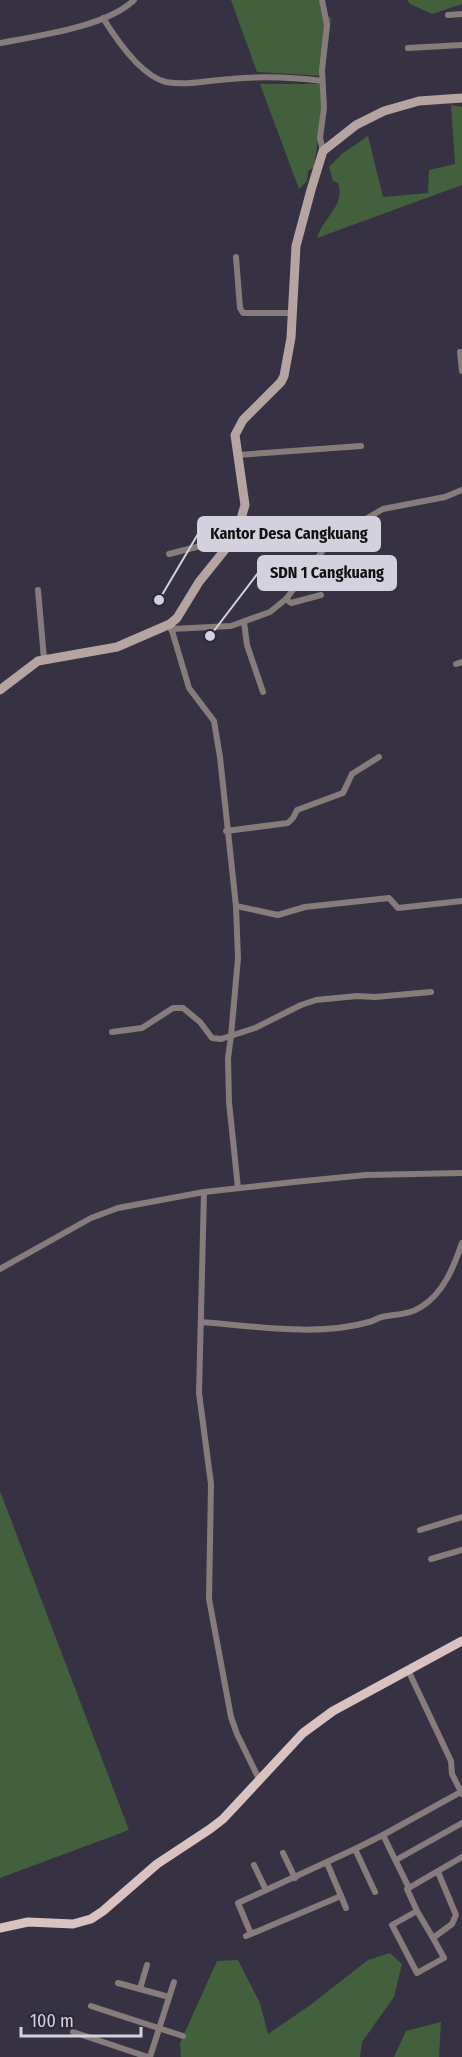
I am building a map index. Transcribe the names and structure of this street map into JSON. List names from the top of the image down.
{
  "places": ["Kantor Desa Cangkuang", "SDN 1 Cangkuang"],
  "scale_bar": "100 m"
}
